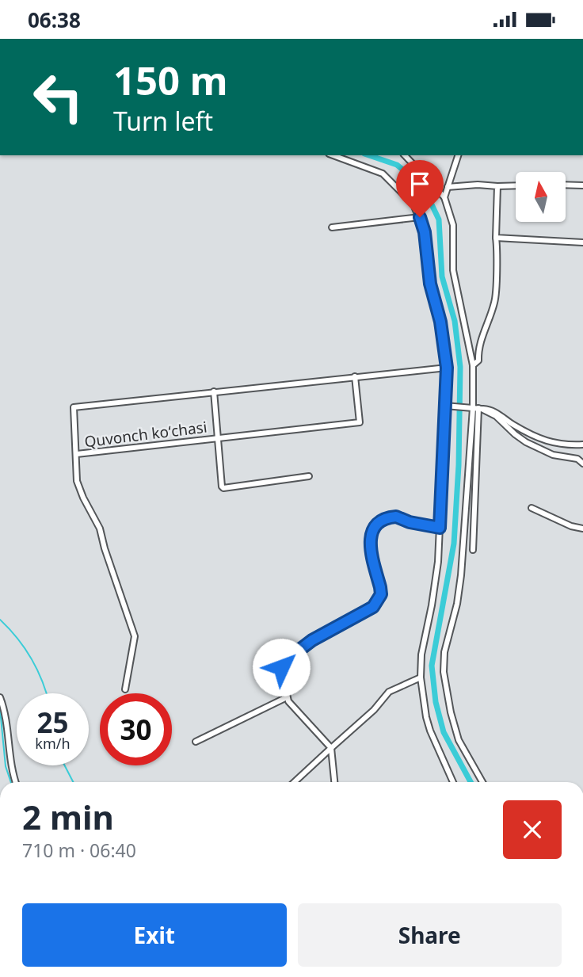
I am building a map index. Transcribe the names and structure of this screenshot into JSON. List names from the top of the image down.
{
  "streets": {
    "street": ["Quvonch koʻchasi"]
  },
  "north": "top",
  "page": {
    "status": "06:38",
    "turn": ["150 m", "Turn left"],
    "speed": "25 km/h",
    "limit": "30",
    "heading": ["2 min", "710 m · 06:40"],
    "buttons": ["Exit", "Share"]
  }
}
